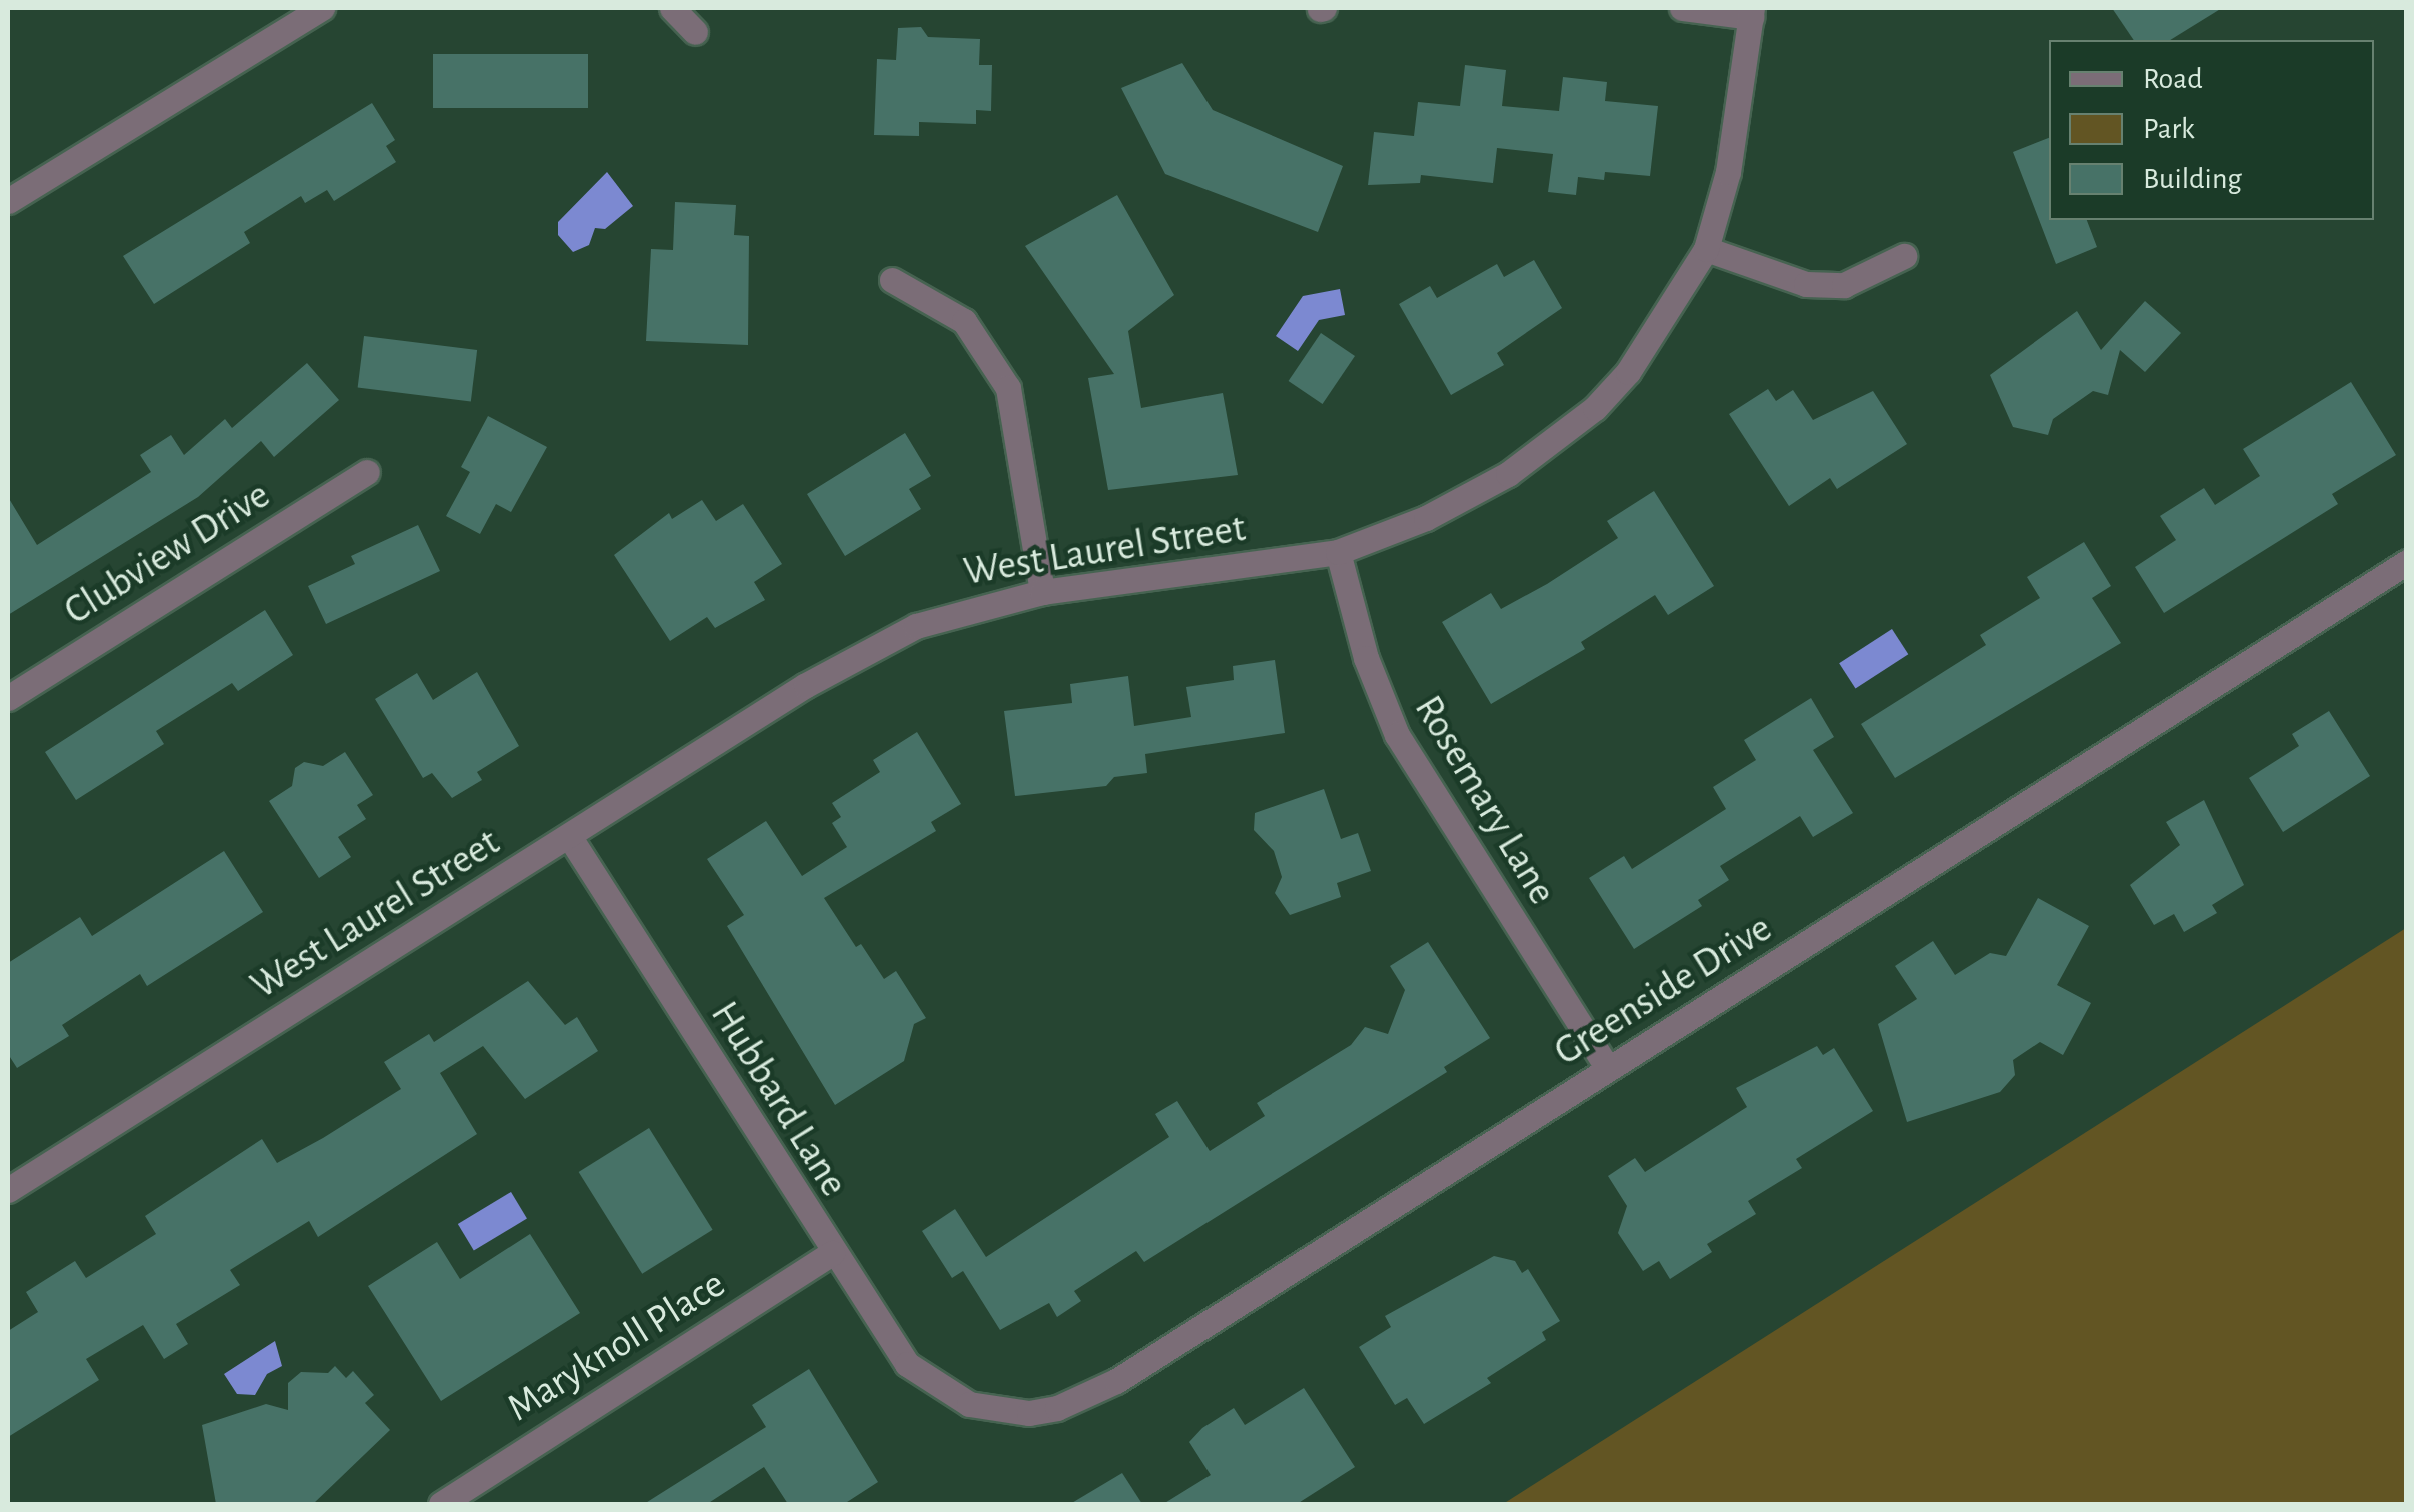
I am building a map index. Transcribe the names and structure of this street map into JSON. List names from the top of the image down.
{
  "streets": {
    "street": [
      "West Laurel Street",
      "Clubview Drive",
      "Rosemary Lane",
      "Greenside Drive",
      "Hubbard Lane",
      "Maryknoll Place"
    ]
  },
  "crossings": [
    ["West Laurel Street", "Rosemary Lane"],
    ["West Laurel Street", "Hubbard Lane"],
    ["Rosemary Lane", "Greenside Drive"],
    ["Greenside Drive", "Hubbard Lane"],
    ["Hubbard Lane", "Maryknoll Place"]
  ],
  "legend": ["Road", "Park", "Building"]
}
